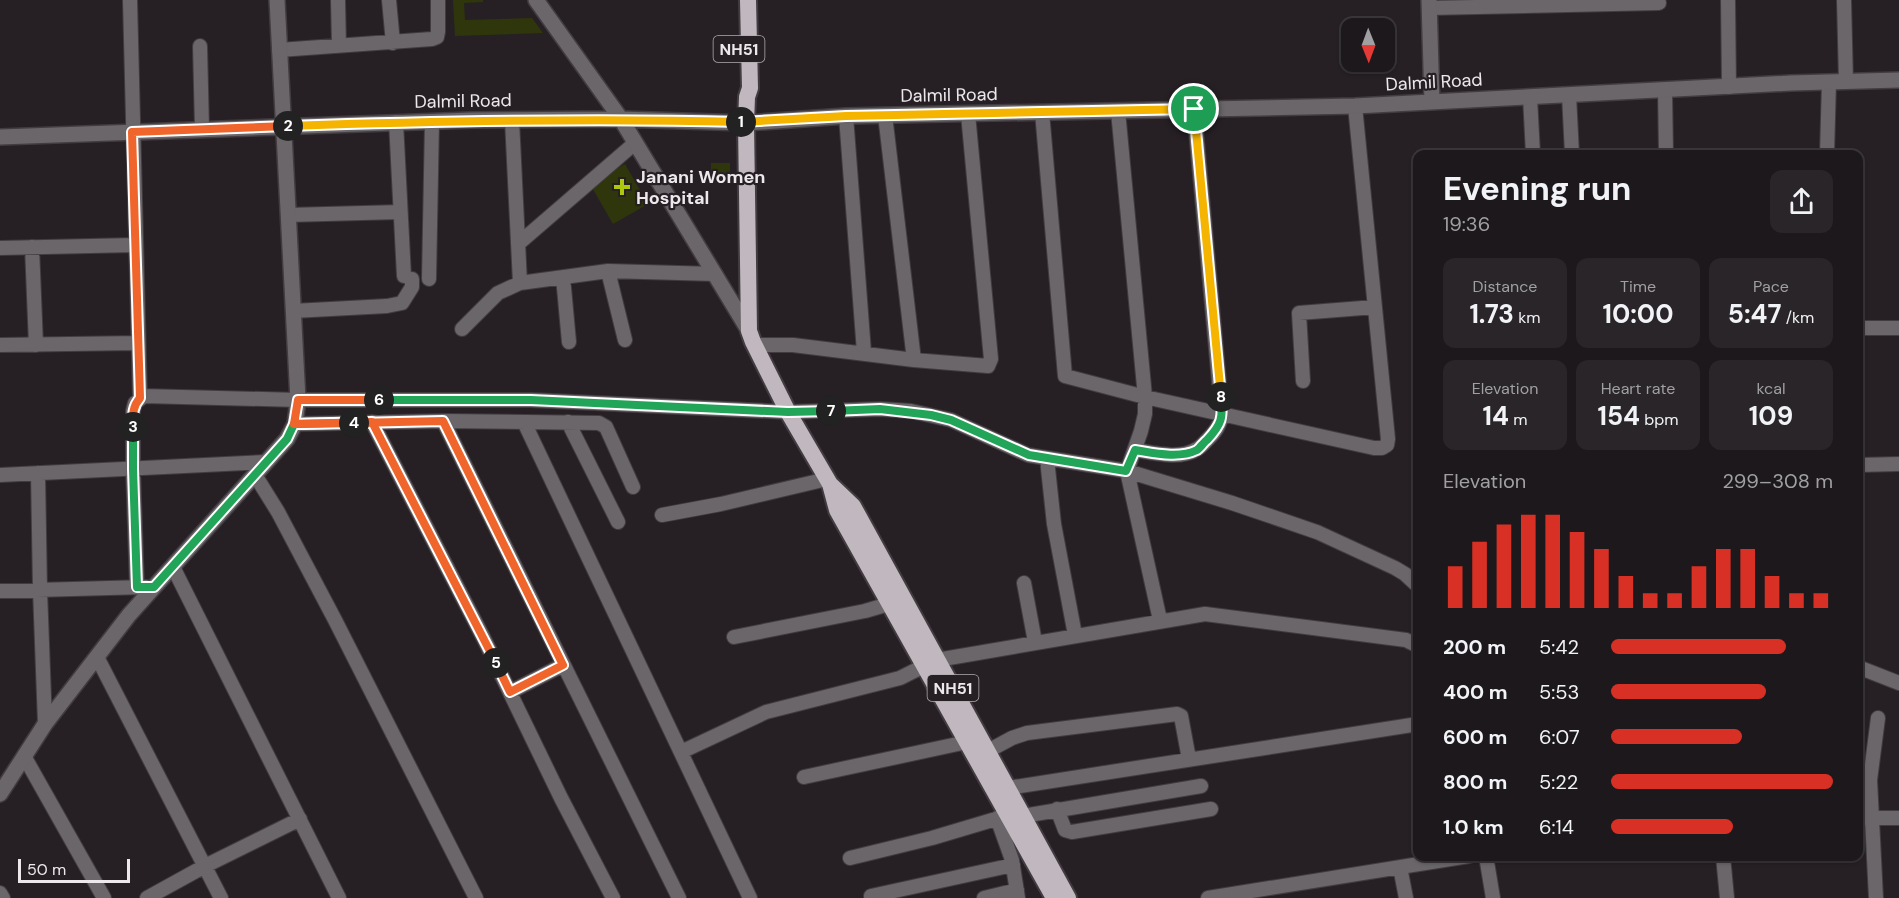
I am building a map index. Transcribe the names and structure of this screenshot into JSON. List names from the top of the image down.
{
  "streets": {
    "highway": ["NH51"],
    "street": ["Dalmil Road"]
  },
  "crossings": [
    ["NH51", "Dalmil Road"]
  ],
  "places": {
    "health": ["Janani Women Hospital"]
  },
  "scale_bar": "50 m",
  "north": "bottom",
  "page": {
    "pins": [
      "1",
      "2",
      "8",
      "6",
      "7",
      "4",
      "3",
      "5"
    ],
    "heading": ["Evening run", "19:36"],
    "stats": [
      ["Distance", "1.73 km"],
      ["Time", "10:00"],
      ["Pace", "5:47 /km"],
      ["Elevation", "14 m"],
      ["Heart rate", "154 bpm"],
      ["kcal", "109"]
    ],
    "chart": ["Elevation", "299–308 m"],
    "list": [
      {
        "name": "200 m",
        "note": "5:42"
      },
      {
        "name": "400 m",
        "note": "5:53"
      },
      {
        "name": "600 m",
        "note": "6:07"
      },
      {
        "name": "800 m",
        "note": "5:22"
      },
      {
        "name": "1.0 km",
        "note": "6:14"
      }
    ],
    "scale": "50 m"
  }
}
